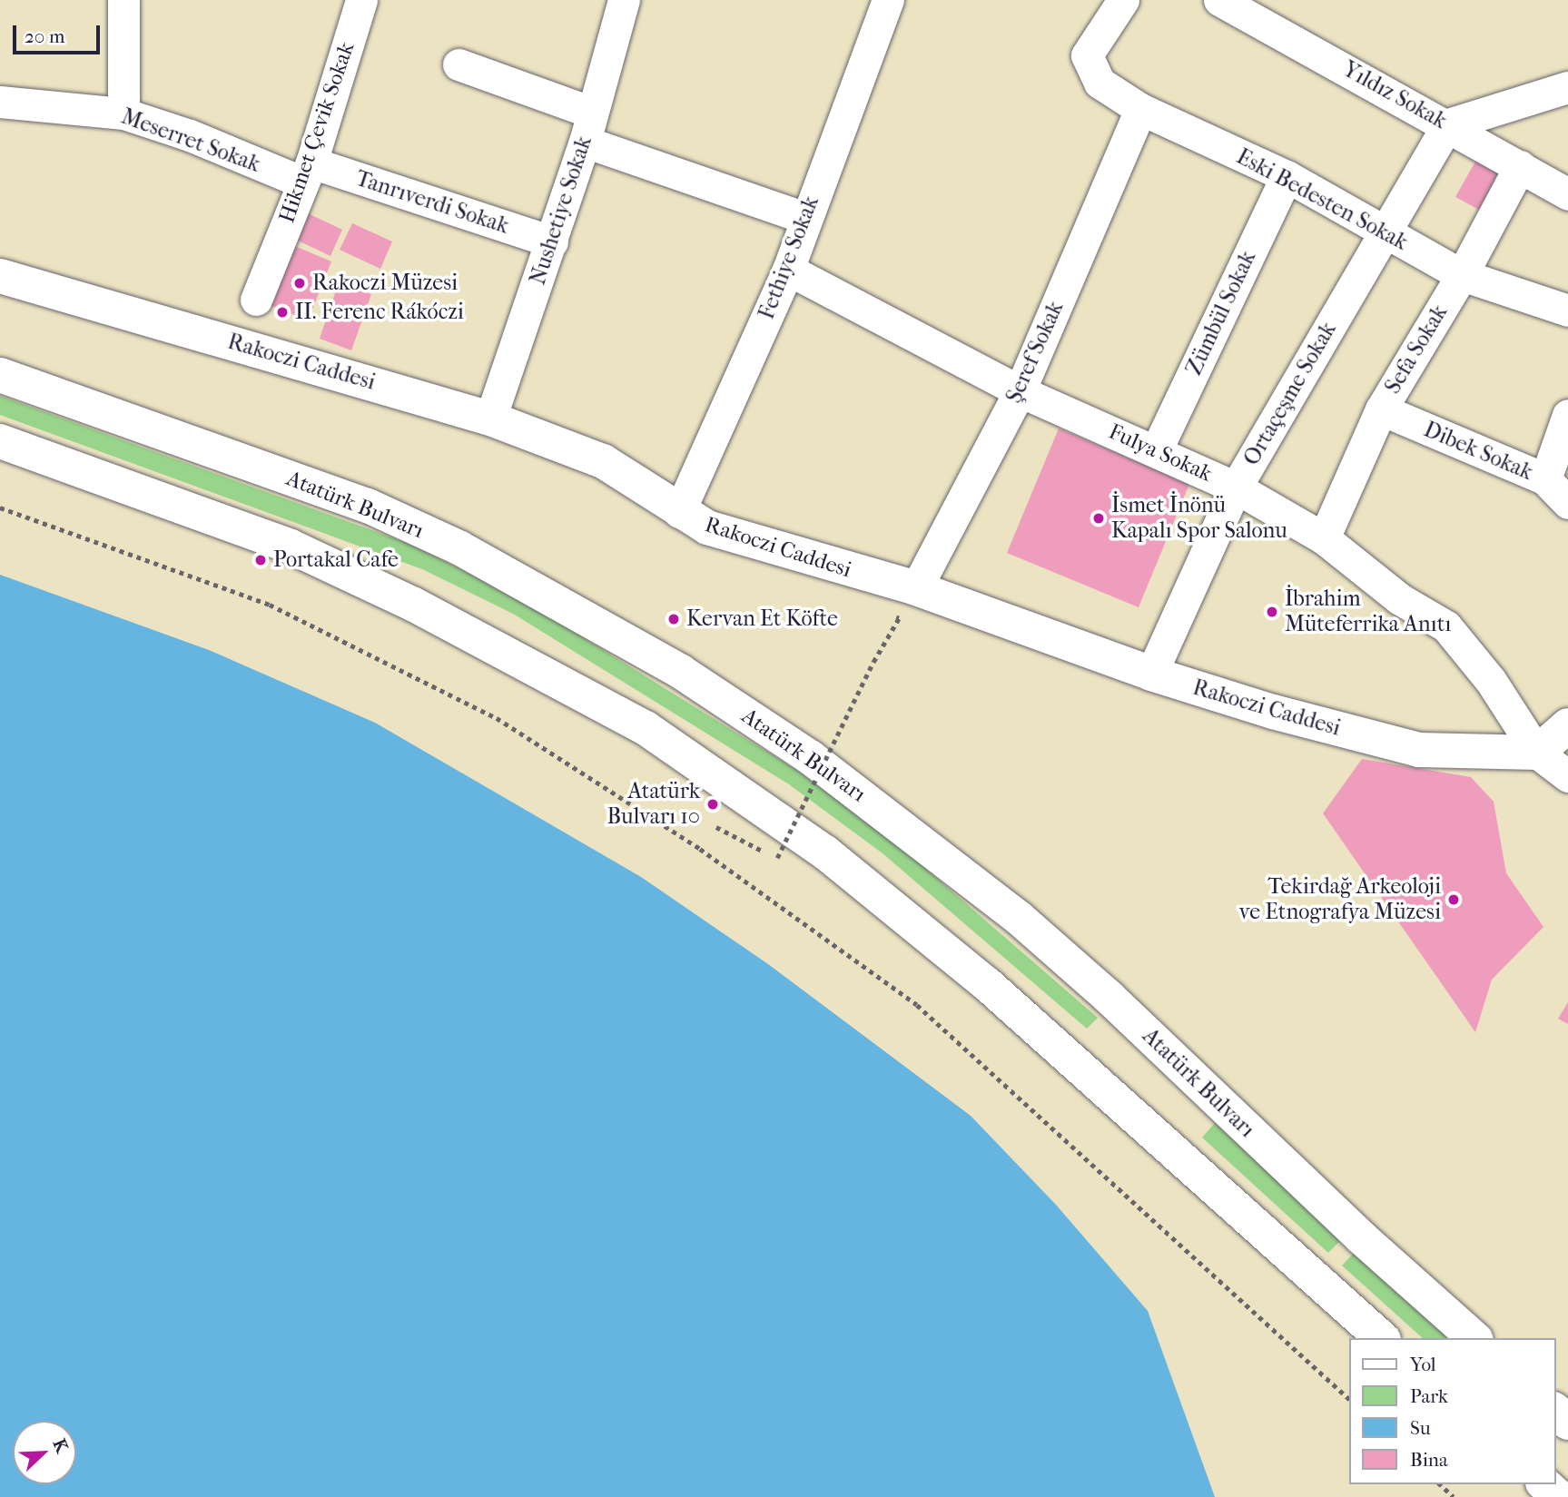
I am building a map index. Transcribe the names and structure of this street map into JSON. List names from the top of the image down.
{
  "streets": {
    "main road": ["Rakoczi Caddesi", "Atatürk Bulvarı"],
    "street": [
      "Yıldız Sokak",
      "Hikmet Çevik Sokak",
      "Meserret Sokak",
      "Eski Bedesten Sokak",
      "Tanrıverdi Sokak",
      "Nushetiye Sokak",
      "Fethiye Sokak",
      "Zümbül Sokak",
      "Sefa Sokak",
      "Şeref Sokak",
      "Ortaçeşme Sokak",
      "Dibek Sokak",
      "Fulya Sokak"
    ]
  },
  "crossings": [
    ["Yıldız Sokak", "Sefa Sokak"],
    ["Yıldız Sokak", "Ortaçeşme Sokak"],
    ["Hikmet Çevik Sokak", "Meserret Sokak"],
    ["Hikmet Çevik Sokak", "Tanrıverdi Sokak"],
    ["Meserret Sokak", "Tanrıverdi Sokak"],
    ["Eski Bedesten Sokak", "Zümbül Sokak"],
    ["Eski Bedesten Sokak", "Sefa Sokak"],
    ["Eski Bedesten Sokak", "Şeref Sokak"],
    ["Eski Bedesten Sokak", "Ortaçeşme Sokak"],
    ["Tanrıverdi Sokak", "Nushetiye Sokak"],
    ["Nushetiye Sokak", "Rakoczi Caddesi"],
    ["Fethiye Sokak", "Rakoczi Caddesi"],
    ["Fethiye Sokak", "Fulya Sokak"],
    ["Zümbül Sokak", "Fulya Sokak"],
    ["Sefa Sokak", "Dibek Sokak"],
    ["Sefa Sokak", "Fulya Sokak"],
    ["Şeref Sokak", "Rakoczi Caddesi"],
    ["Şeref Sokak", "Fulya Sokak"],
    ["Rakoczi Caddesi", "Ortaçeşme Sokak"],
    ["Rakoczi Caddesi", "Fulya Sokak"],
    ["Ortaçeşme Sokak", "Fulya Sokak"]
  ],
  "places": [
    "Rakoczi Müzesi",
    "II. Ferenc Rákóczi",
    "İsmet İnönü Kapalı Spor Salonu",
    "Portakal Cafe",
    "İbrahim Müteferrika Anıtı",
    "Kervan Et Köfte",
    "Atatürk Bulvarı 10",
    "Tekirdağ Arkeoloji ve Etnografya Müzesi"
  ],
  "legend": [
    "Yol",
    "Park",
    "Su",
    "Bina"
  ],
  "scale_bar": "20 m",
  "north": "top right"
}
